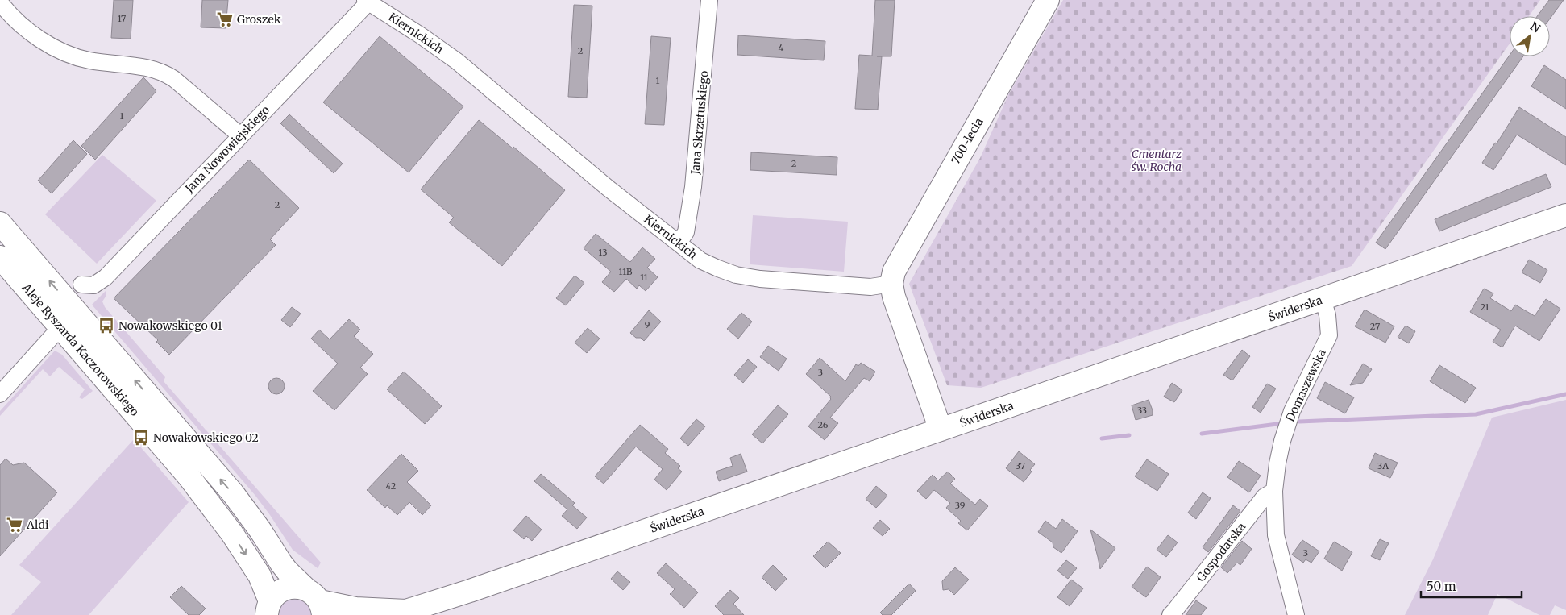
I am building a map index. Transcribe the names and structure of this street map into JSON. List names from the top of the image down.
{
  "streets": {
    "main road": ["700-lecia", "Świderska", "Aleje Ryszarda Kaczorowskiego"],
    "street": [
      "Kiernickich",
      "Jana Skrzetuskiego",
      "Jana Nowowiejskiego",
      "Domaszewska",
      "Gospodarska"
    ]
  },
  "crossings": [
    ["Kiernickich", "Jana Skrzetuskiego"],
    ["Kiernickich", "700-lecia"],
    ["Kiernickich", "Jana Nowowiejskiego"],
    ["Świderska", "Aleje Ryszarda Kaczorowskiego"],
    ["Świderska", "Domaszewska"],
    ["Domaszewska", "Gospodarska"]
  ],
  "parks": ["Cmentarz św. Rocha"],
  "places": {
    "supermarket": ["Groszek", "Aldi"],
    "bus stop": ["Nowakowskiego 01", "Nowakowskiego 02"]
  },
  "house_numbers": [
    "17",
    "4",
    "2",
    "1",
    "1",
    "2",
    "2",
    "13",
    "11B",
    "11",
    "21",
    "9",
    "27",
    "3",
    "33",
    "26",
    "37",
    "3A",
    "42",
    "39",
    "3"
  ],
  "scale_bar": "50 m",
  "north": "top right"
}
